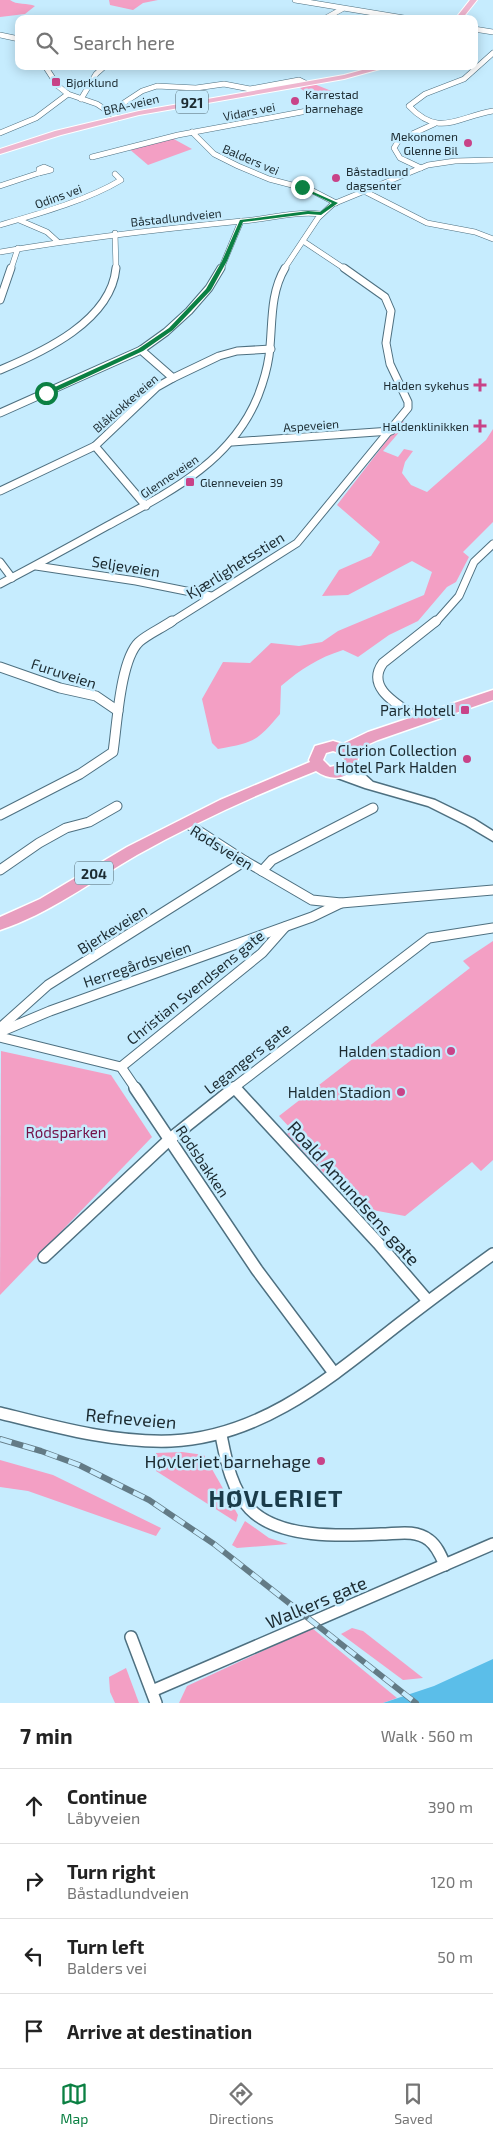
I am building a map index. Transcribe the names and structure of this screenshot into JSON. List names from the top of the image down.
{
  "streets": {
    "highway": ["Rødsveien", "204"],
    "main road": ["921", "BRA-veien"],
    "street": [
      "Vidars vei",
      "Balders vei",
      "Odins vei",
      "Båstadlundveien",
      "Blåklokkeveien",
      "Aspeveien",
      "Glenneveien",
      "Kjærlighetsstien",
      "Seljeveien",
      "Furuveien",
      "Bjerkeveien",
      "Herregårdsveien",
      "Christian Svendsens gate",
      "Legangers gate",
      "Rødsbakken",
      "Roald Amundsens gate",
      "Refneveien",
      "Walkers gate"
    ]
  },
  "crossings": [
    ["Vidars vei", "Balders vei"],
    ["Båstadlundveien", "Glenneveien"],
    ["Blåklokkeveien", "Glenneveien"],
    ["Aspeveien", "Glenneveien"],
    ["Aspeveien", "Kjærlighetsstien"],
    ["Glenneveien", "Kjærlighetsstien"],
    ["Glenneveien", "Seljeveien"],
    ["Kjærlighetsstien", "Seljeveien"],
    ["Kjærlighetsstien", "Furuveien"],
    ["Rødsveien", "204"],
    ["Rødsveien", "Bjerkeveien"],
    ["Rødsveien", "Herregårdsveien"],
    ["Rødsveien", "Christian Svendsens gate"],
    ["Bjerkeveien", "Herregårdsveien"],
    ["Herregårdsveien", "Christian Svendsens gate"],
    ["Christian Svendsens gate", "Rødsbakken"],
    ["Legangers gate", "Rødsbakken"],
    ["Legangers gate", "Roald Amundsens gate"],
    ["Rødsbakken", "Refneveien"],
    ["Roald Amundsens gate", "Refneveien"]
  ],
  "districts": ["HØVLERIET"],
  "parks": ["Rødsparken"],
  "places": {
    "transit": ["Bjørklund", "Glenneveien 39", "Park Hotell"],
    "other": [
      "Karrestad barnehage",
      "Mekonomen Glenne Bil",
      "Båstadlund dagsenter",
      "Clarion Collection Hotel Park Halden",
      "Halden stadion",
      "Halden Stadion",
      "Høvleriet barnehage"
    ],
    "health": ["Halden sykehus", "Haldenklinikken"]
  },
  "page": {
    "search": "Search here",
    "heading": ["7 min", "Walk · 560 m"],
    "list": [
      ["Continue", "Låbyveien", "390 m"],
      ["Turn right", "Båstadlundveien", "120 m"],
      ["Turn left", "Balders vei", "50 m"],
      "Arrive at destination"
    ],
    "nav": ["Map", "Directions", "Saved"]
  }
}
